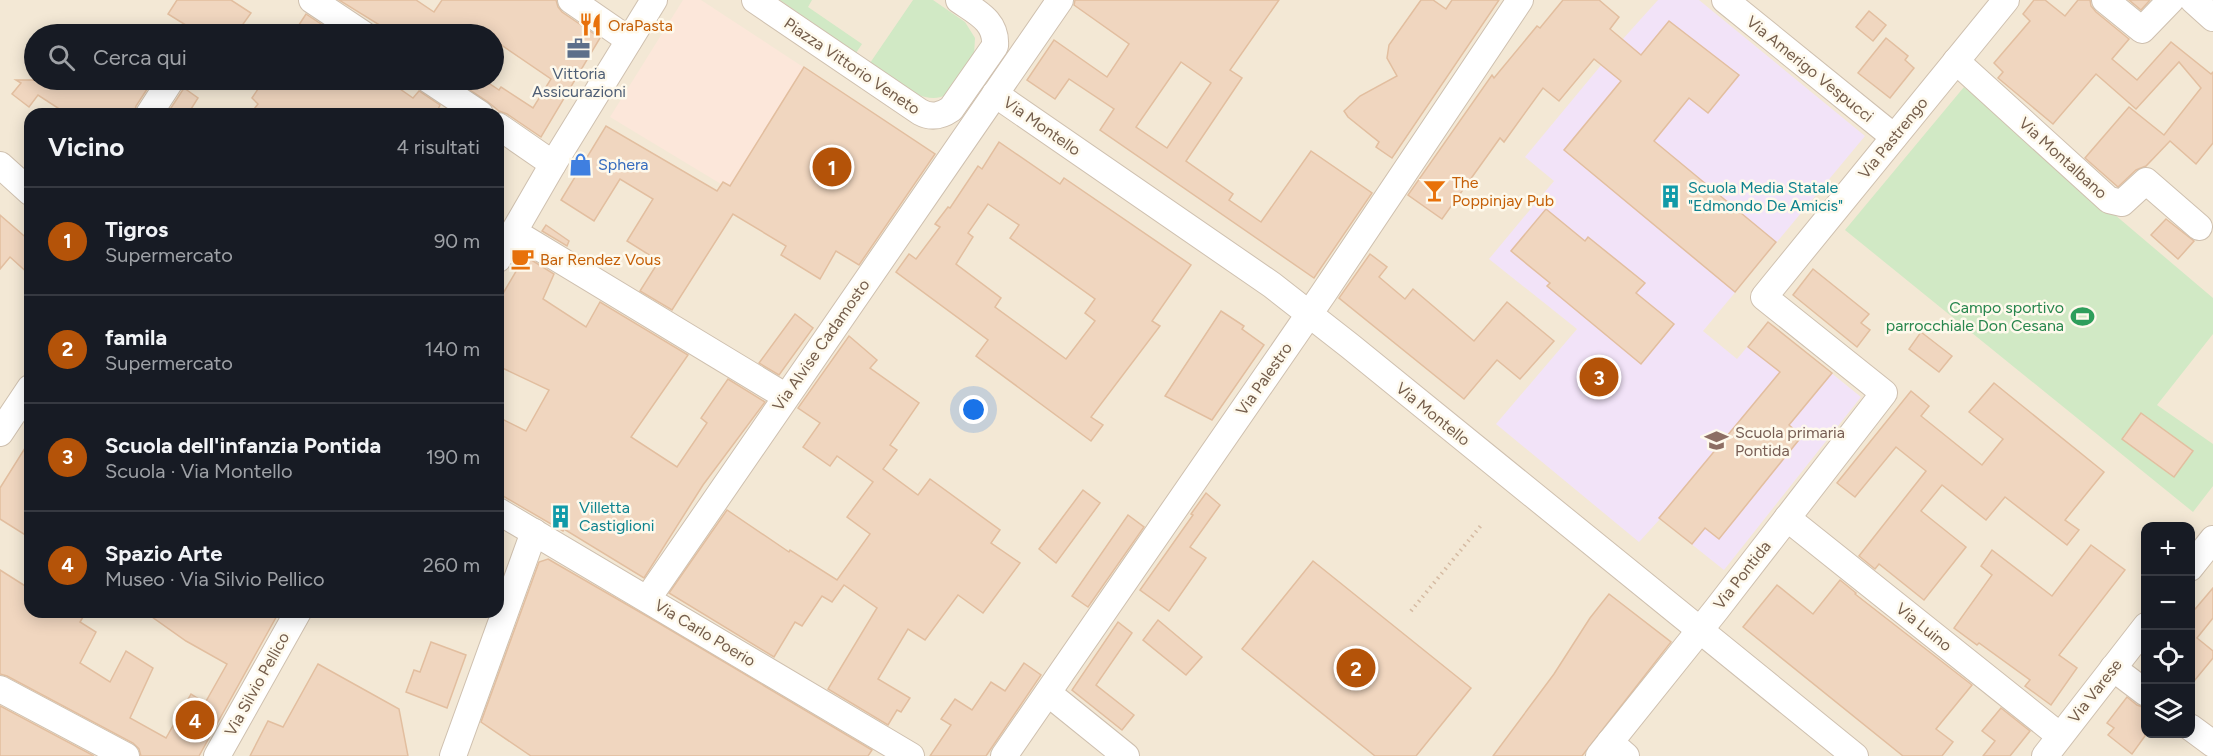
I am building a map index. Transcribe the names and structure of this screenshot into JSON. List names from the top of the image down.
{
  "streets": {
    "street": [
      "Piazza Vittorio Veneto",
      "Via Amerigo Vespucci",
      "Via Montello",
      "Via Pastrengo",
      "Via Montalbano",
      "Via Alvise Cadamosto",
      "Via Palestro",
      "Via Pontida",
      "Via Luino",
      "Via Carlo Poerio",
      "Via Silvio Pellico",
      "Via Varese"
    ]
  },
  "crossings": [
    ["Piazza Vittorio Veneto", "Via Montello"],
    ["Piazza Vittorio Veneto", "Via Alvise Cadamosto"],
    ["Via Amerigo Vespucci", "Via Pastrengo"],
    ["Via Montello", "Via Alvise Cadamosto"],
    ["Via Montello", "Via Palestro"],
    ["Via Montello", "Via Pontida"],
    ["Via Pastrengo", "Via Montalbano"],
    ["Via Pastrengo", "Via Pontida"],
    ["Via Alvise Cadamosto", "Via Carlo Poerio"],
    ["Via Pontida", "Via Luino"],
    ["Via Luino", "Via Varese"]
  ],
  "places": {
    "restaurant": ["OraPasta"],
    "office": ["Vittoria Assicurazioni"],
    "shop": ["Sphera"],
    "bar": ["The Poppinjay Pub"],
    "building": ["Scuola Media Statale \"Edmondo De Amicis\"", "Villetta Castiglioni"],
    "cafe": ["Bar Rendez Vous"],
    "sports": ["Campo sportivo parrocchiale Don Cesana"],
    "school or university": ["Scuola primaria Pontida"]
  },
  "page": {
    "search": "Cerca qui",
    "heading": ["Vicino", "4 risultati"],
    "pins": [
      "1",
      "3",
      "2",
      "4"
    ],
    "list": [
      {
        "mark": "1",
        "name": "Tigros",
        "note": "Supermercato",
        "value": "90 m"
      },
      {
        "mark": "2",
        "name": "famila",
        "note": "Supermercato",
        "value": "140 m"
      },
      {
        "mark": "3",
        "name": "Scuola dell'infanzia Pontida",
        "note": "Scuola · Via Montello",
        "value": "190 m"
      },
      {
        "mark": "4",
        "name": "Spazio Arte",
        "note": "Museo · Via Silvio Pellico",
        "value": "260 m"
      }
    ],
    "map_buttons": ["+", "−"]
  }
}
